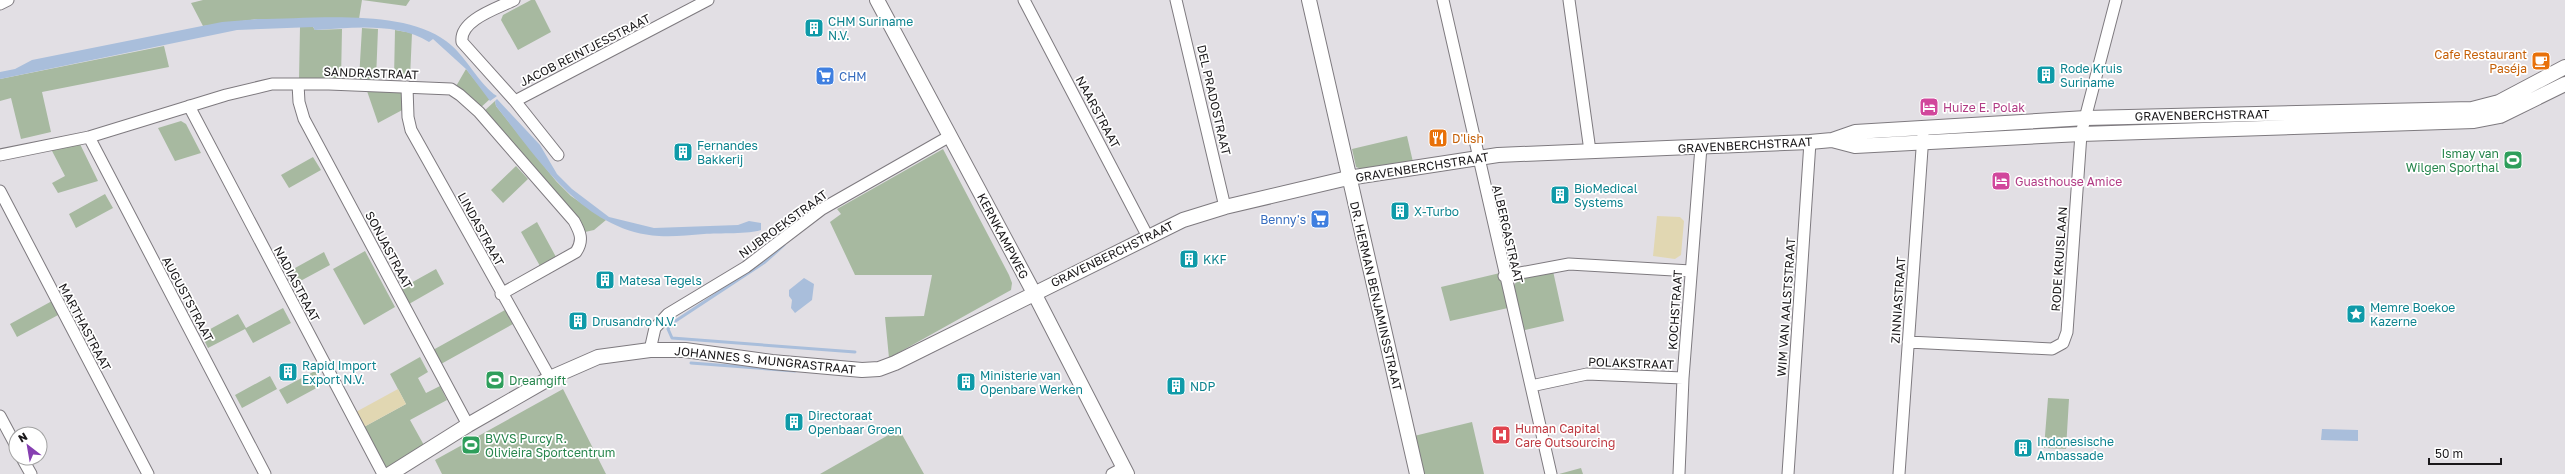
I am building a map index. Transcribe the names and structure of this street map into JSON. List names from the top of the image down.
{
  "streets": {
    "street": [
      "JACOB REINTJESSTRAAT",
      "SANDRASTRAAT",
      "DEL PRADOSTRAAT",
      "NAARSTRAAT",
      "GRAVENBERCHSTRAAT",
      "NIJBROEKSTRAAT",
      "LINDASTRAAT",
      "ALBERGASTRAAT",
      "KERNKAMPWEG",
      "SONJASTRAAT",
      "RODE KRUISLAAN",
      "NADIASTRAAT",
      "DR. HERMAN BENJAMINSSTRAAT",
      "AUGUSTSTRAAT",
      "ZINNIASTRAAT",
      "WIM VAN AALSTSTRAAT",
      "KOCHSTRAAT",
      "MARTHASTRAAT",
      "JOHANNES S. MUNGRASTRAAT",
      "POLAKSTRAAT"
    ]
  },
  "crossings": [
    ["SANDRASTRAAT", "LINDASTRAAT"],
    ["SANDRASTRAAT", "SONJASTRAAT"],
    ["SANDRASTRAAT", "NADIASTRAAT"],
    ["SANDRASTRAAT", "AUGUSTSTRAAT"],
    ["DEL PRADOSTRAAT", "GRAVENBERCHSTRAAT"],
    ["NAARSTRAAT", "GRAVENBERCHSTRAAT"],
    ["GRAVENBERCHSTRAAT", "ALBERGASTRAAT"],
    ["GRAVENBERCHSTRAAT", "KERNKAMPWEG"],
    ["GRAVENBERCHSTRAAT", "RODE KRUISLAAN"],
    ["GRAVENBERCHSTRAAT", "DR. HERMAN BENJAMINSSTRAAT"],
    ["GRAVENBERCHSTRAAT", "ZINNIASTRAAT"],
    ["GRAVENBERCHSTRAAT", "WIM VAN AALSTSTRAAT"],
    ["GRAVENBERCHSTRAAT", "KOCHSTRAAT"],
    ["GRAVENBERCHSTRAAT", "JOHANNES S. MUNGRASTRAAT"],
    ["NIJBROEKSTRAAT", "KERNKAMPWEG"],
    ["NIJBROEKSTRAAT", "JOHANNES S. MUNGRASTRAAT"],
    ["LINDASTRAAT", "JOHANNES S. MUNGRASTRAAT"],
    ["ALBERGASTRAAT", "POLAKSTRAAT"],
    ["KERNKAMPWEG", "JOHANNES S. MUNGRASTRAAT"],
    ["SONJASTRAAT", "JOHANNES S. MUNGRASTRAAT"],
    ["RODE KRUISLAAN", "ZINNIASTRAAT"],
    ["KOCHSTRAAT", "POLAKSTRAAT"]
  ],
  "places": {
    "building": [
      "CHM Suriname N.V.",
      "Rode Kruis Suriname",
      "Fernandes Bakkerij",
      "BioMedical Systems",
      "X-Turbo",
      "KKF",
      "Matesa Tegels",
      "Drusandro N.V.",
      "Rapid Import Export N.V.",
      "Ministerie van Openbare Werken",
      "NDP",
      "Directoraat Openbaar Groen",
      "Indonesische Ambassade"
    ],
    "cafe": ["Cafe Restaurant Paséja"],
    "supermarket": ["CHM", "Benny's"],
    "hotel": ["Huize E. Polak", "Guasthouse Amice"],
    "restaurant": ["D'lish"],
    "sports": ["Ismay van Wilgen Sporthal", "Dreamgift", "BVVS Purcy R. Olivieira Sportcentrum"],
    "place": ["Memre Boekoe Kazerne"],
    "hospital": ["Human Capital Care Outsourcing"]
  },
  "scale_bar": "50 m",
  "north": "top left"
}
